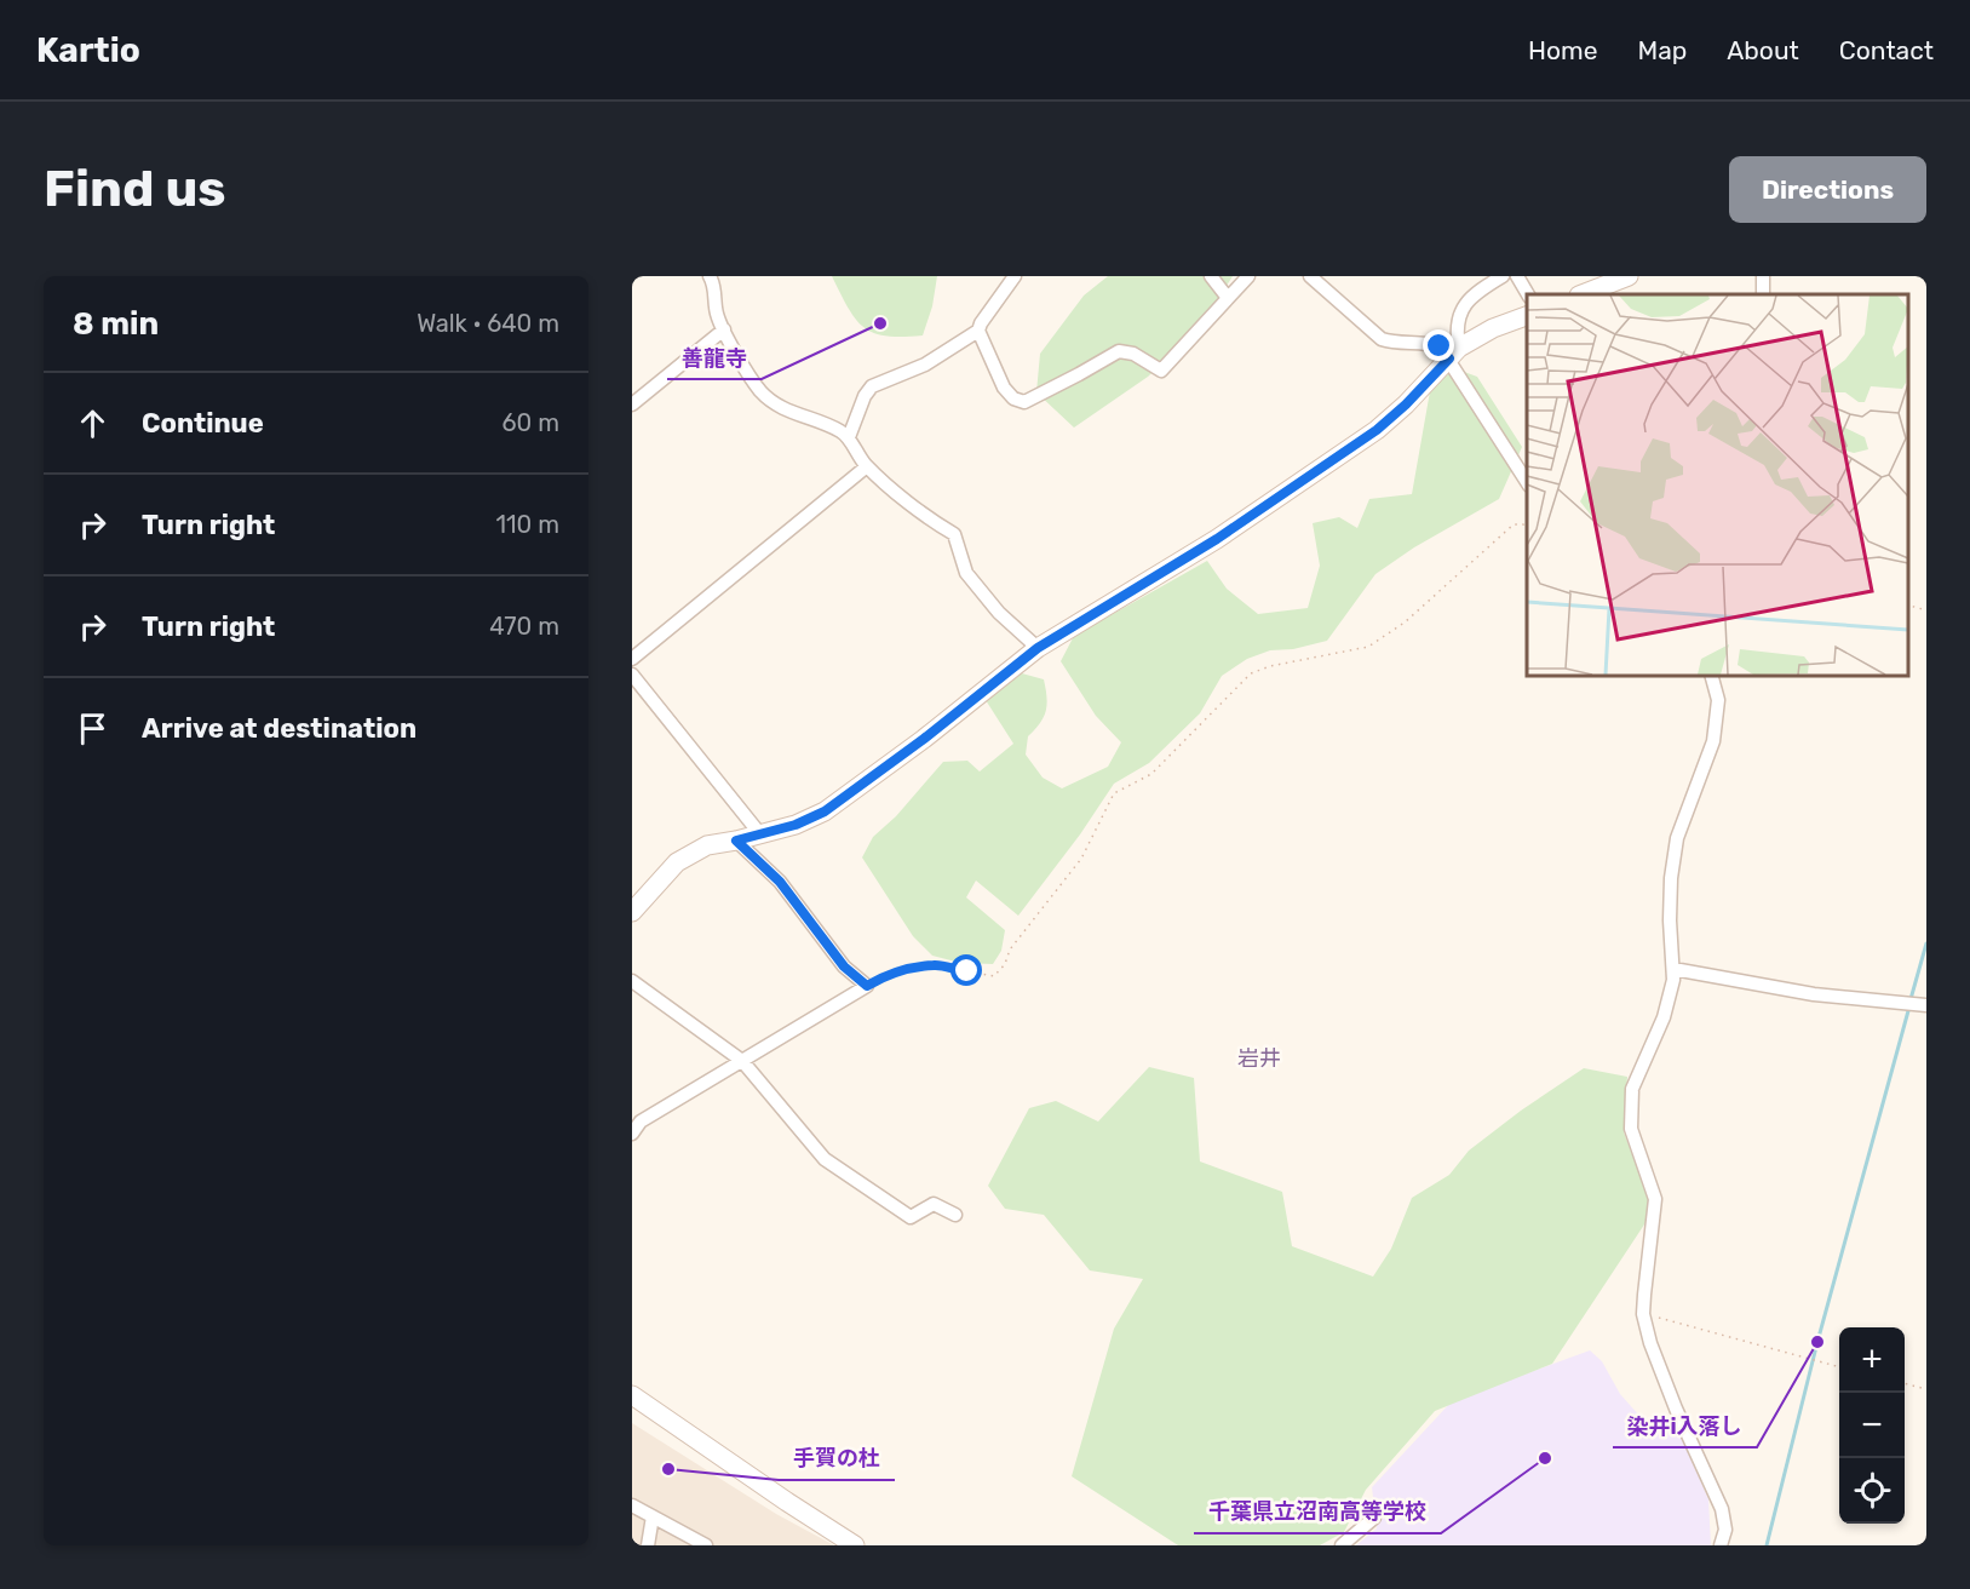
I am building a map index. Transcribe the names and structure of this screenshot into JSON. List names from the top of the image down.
{
  "districts": ["岩井"],
  "places": [
    "善龍寺",
    "染井i入落し",
    "千葉県立沼南高等学校",
    "手賀の杜"
  ],
  "page": {
    "header": "Kartio",
    "nav": [
      "Home",
      "Map",
      "About",
      "Contact"
    ],
    "buttons": "Directions",
    "title": "Find us",
    "heading": ["8 min", "Walk · 640 m"],
    "list": [
      ["Continue", "60 m"],
      ["Turn right", "110 m"],
      ["Turn right", "470 m"],
      "Arrive at destination"
    ],
    "map_buttons": ["+", "−"]
  }
}
